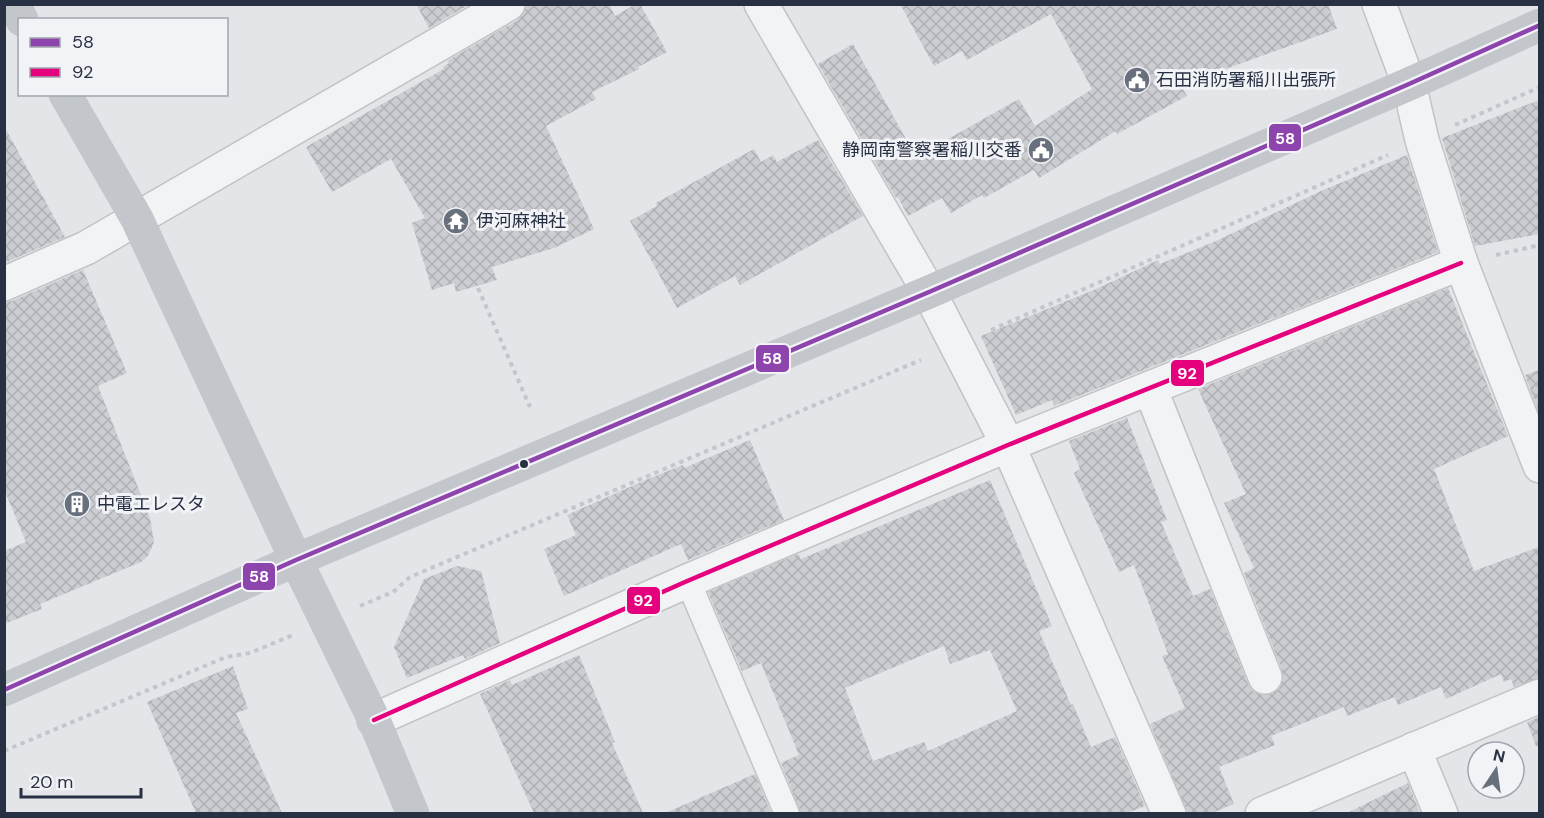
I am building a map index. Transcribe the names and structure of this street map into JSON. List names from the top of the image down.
{
  "places": {
    "public building": ["石田消防署稲川出張所", "静岡南警察署稲川交番"],
    "temple": ["伊河麻神社"],
    "building": ["中電エレスタ"]
  },
  "lines": ["transit line 58", "transit line 92"],
  "legend": ["58", "92"],
  "scale_bar": "20 m",
  "north": "top"
}
